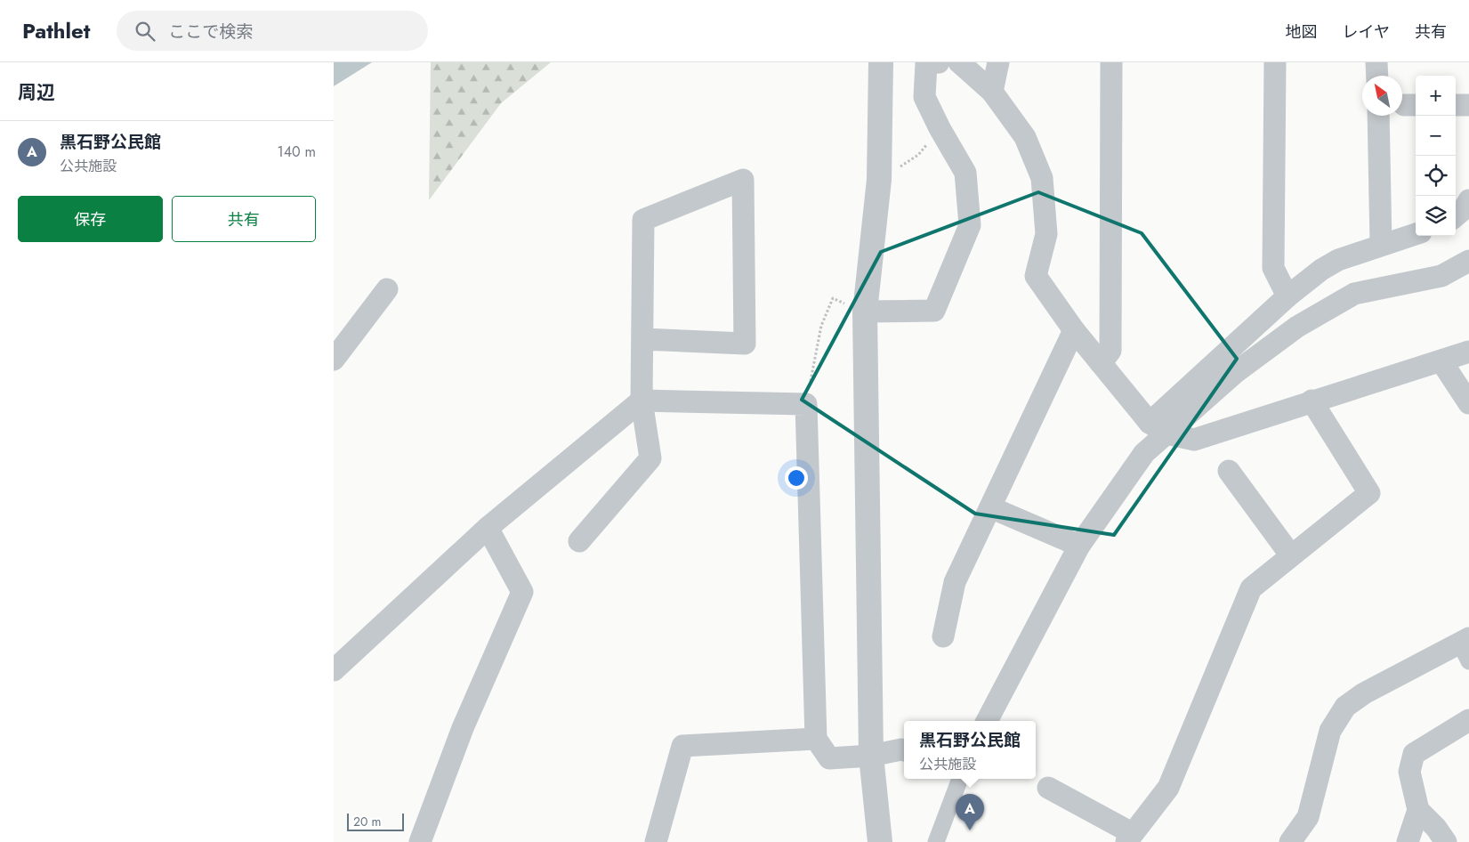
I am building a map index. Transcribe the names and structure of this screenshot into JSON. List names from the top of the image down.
{
  "scale_bar": "20 m",
  "north": "top left",
  "page": {
    "header": "Pathlet",
    "search": "ここで検索",
    "nav": ["地図", "レイヤ", "共有"],
    "heading": "周辺",
    "map_buttons": ["+", "−"],
    "list": [
      {
        "mark": "A",
        "name": "黒石野公民館",
        "note": "公共施設",
        "value": "140 m"
      }
    ],
    "buttons": ["保存", "共有"],
    "popup": ["黒石野公民館", "公共施設"],
    "pins": "A",
    "scale": "20 m"
  }
}
